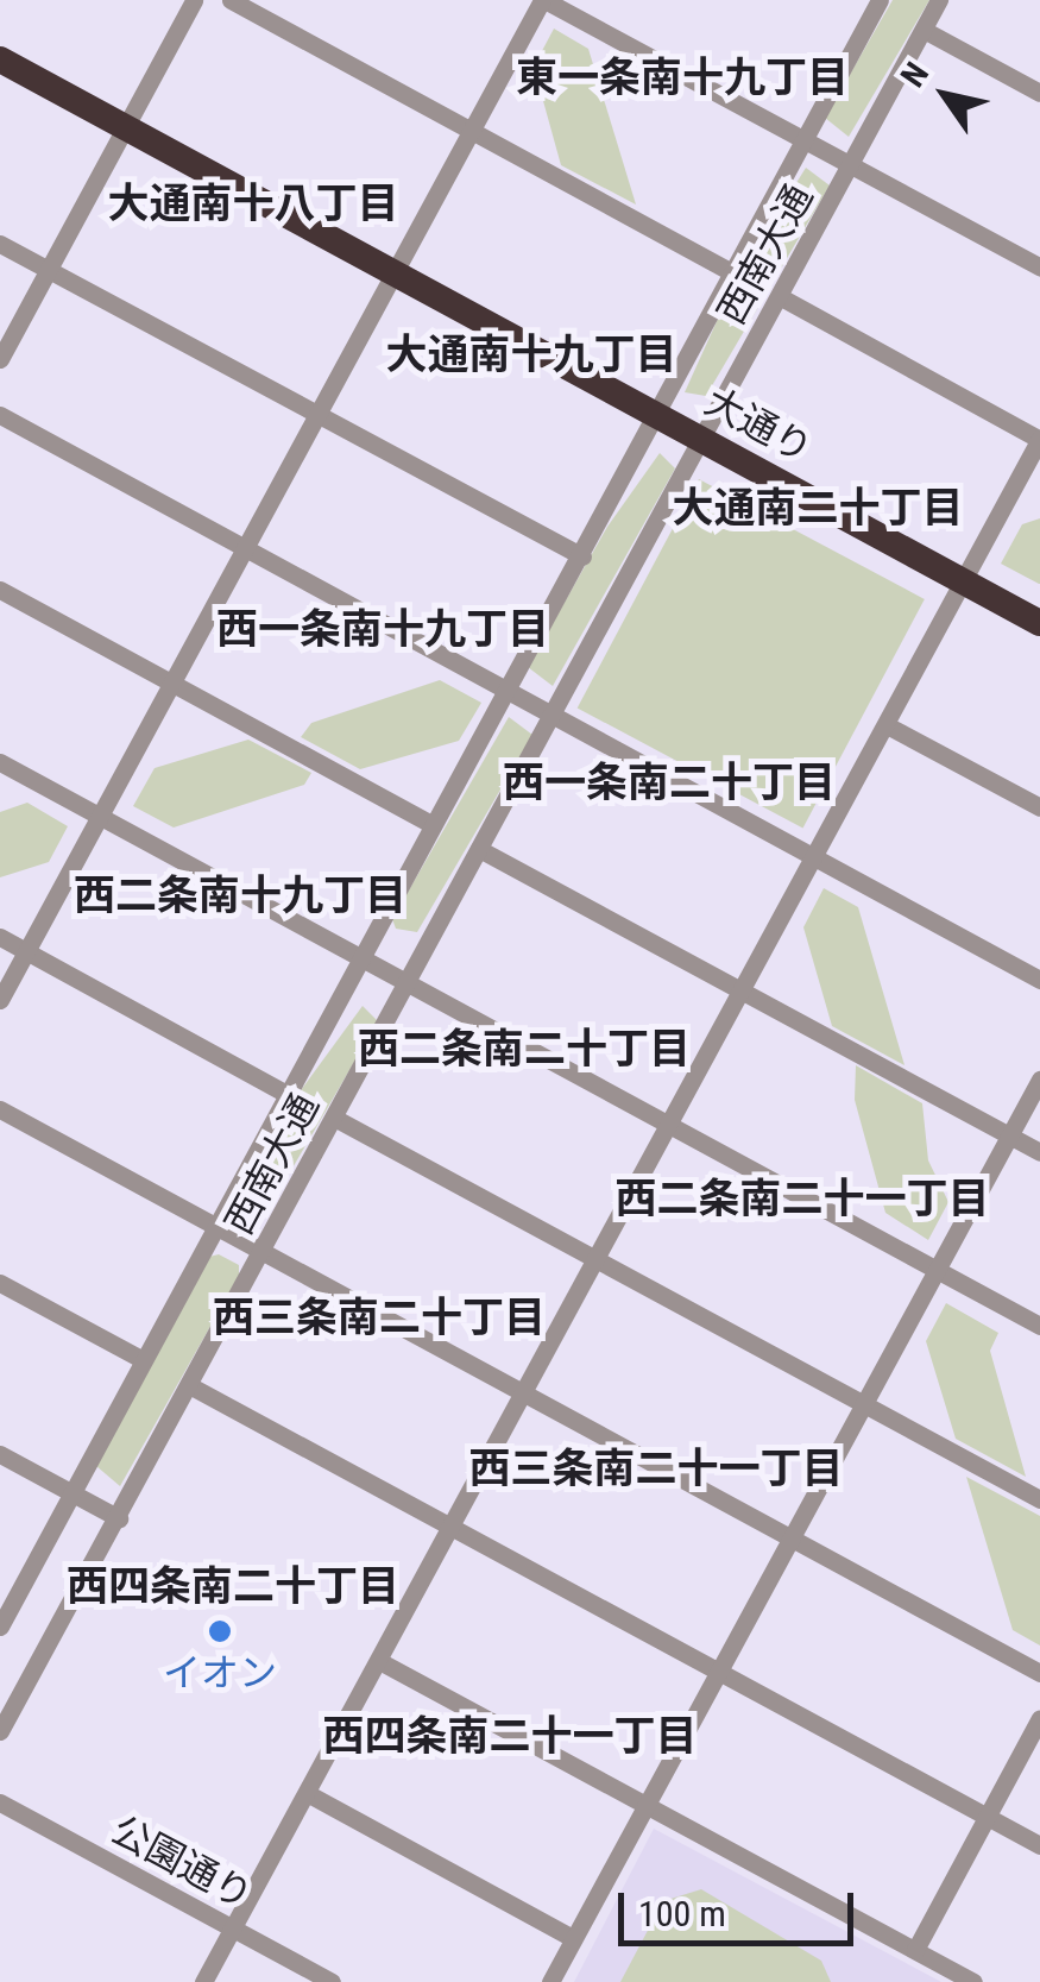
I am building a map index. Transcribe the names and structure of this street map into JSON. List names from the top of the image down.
{
  "streets": {
    "highway": ["大通り"],
    "street": ["西南大通", "公園通り"]
  },
  "crossings": [
    ["西南大通", "大通り"]
  ],
  "districts": [
    "東一条南十九丁目",
    "大通南十八丁目",
    "大通南十九丁目",
    "大通南二十丁目",
    "西一条南十九丁目",
    "西一条南二十丁目",
    "西二条南十九丁目",
    "西二条南二十丁目",
    "西二条南二十一丁目",
    "西三条南二十丁目",
    "西三条南二十一丁目",
    "西四条南二十丁目",
    "西四条南二十一丁目"
  ],
  "places": ["イオン"],
  "scale_bar": "100 m",
  "north": "top left"
}
